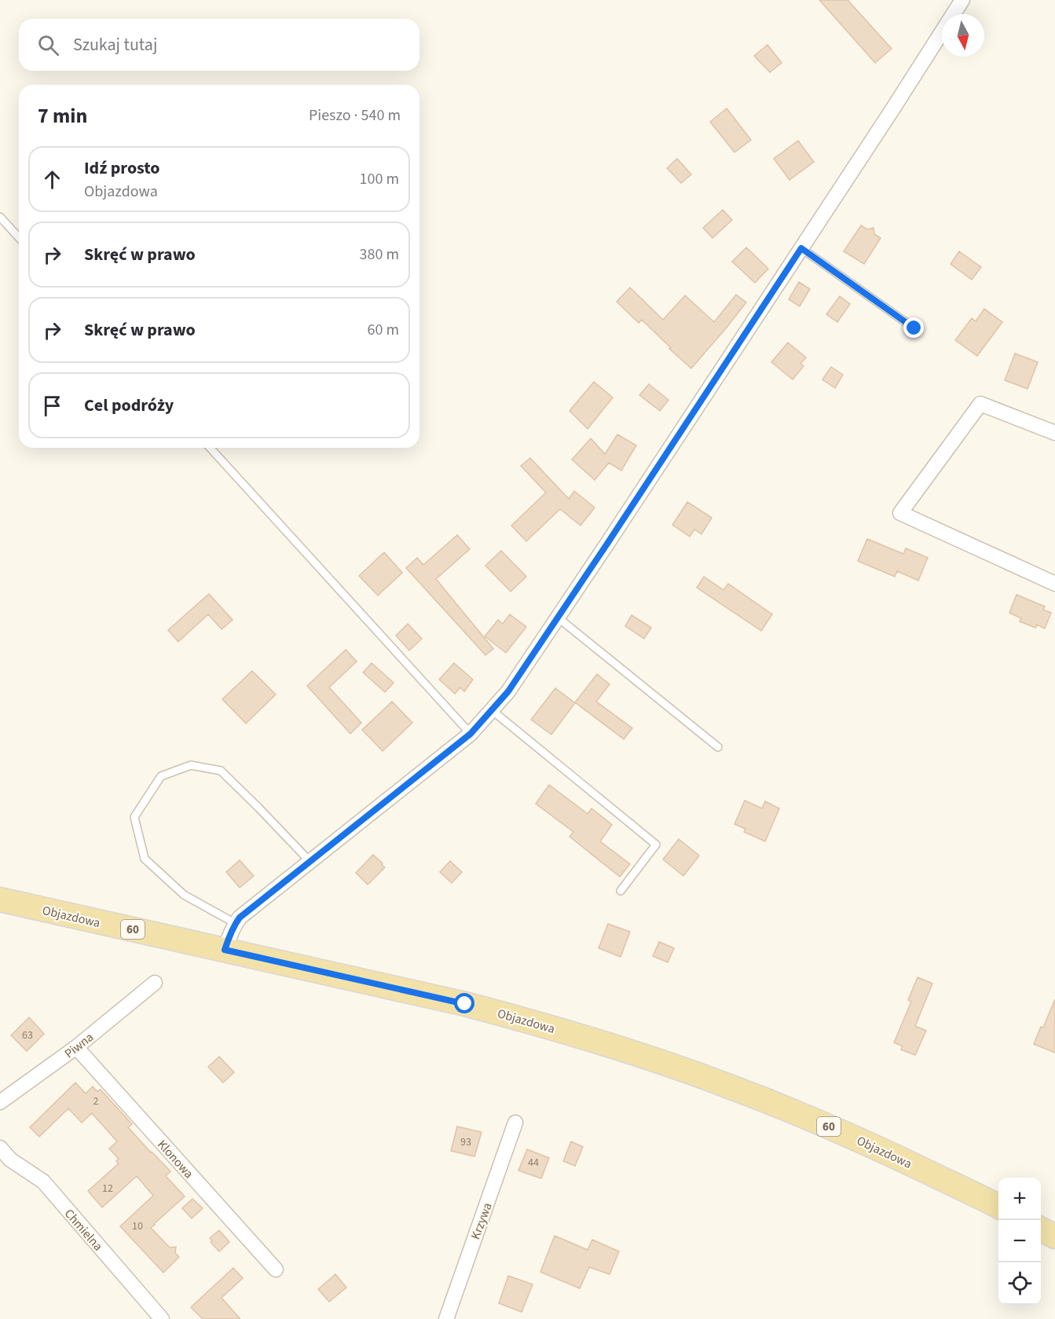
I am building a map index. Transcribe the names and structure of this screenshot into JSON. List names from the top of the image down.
{
  "streets": {
    "main road": ["Objazdowa", "60"],
    "street": [
      "Piwna",
      "Klonowa",
      "Krzywa",
      "Chmielna"
    ]
  },
  "crossings": [
    ["Piwna", "Klonowa"]
  ],
  "house_numbers": [
    "63",
    "2",
    "93",
    "44",
    "12",
    "10"
  ],
  "north": "bottom",
  "page": {
    "search": "Szukaj tutaj",
    "heading": ["7 min", "Pieszo · 540 m"],
    "list": [
      ["Idź prosto", "Objazdowa", "100 m"],
      ["Skręć w prawo", "380 m"],
      ["Skręć w prawo", "60 m"],
      "Cel podróży"
    ],
    "map_buttons": ["+", "−"]
  }
}
